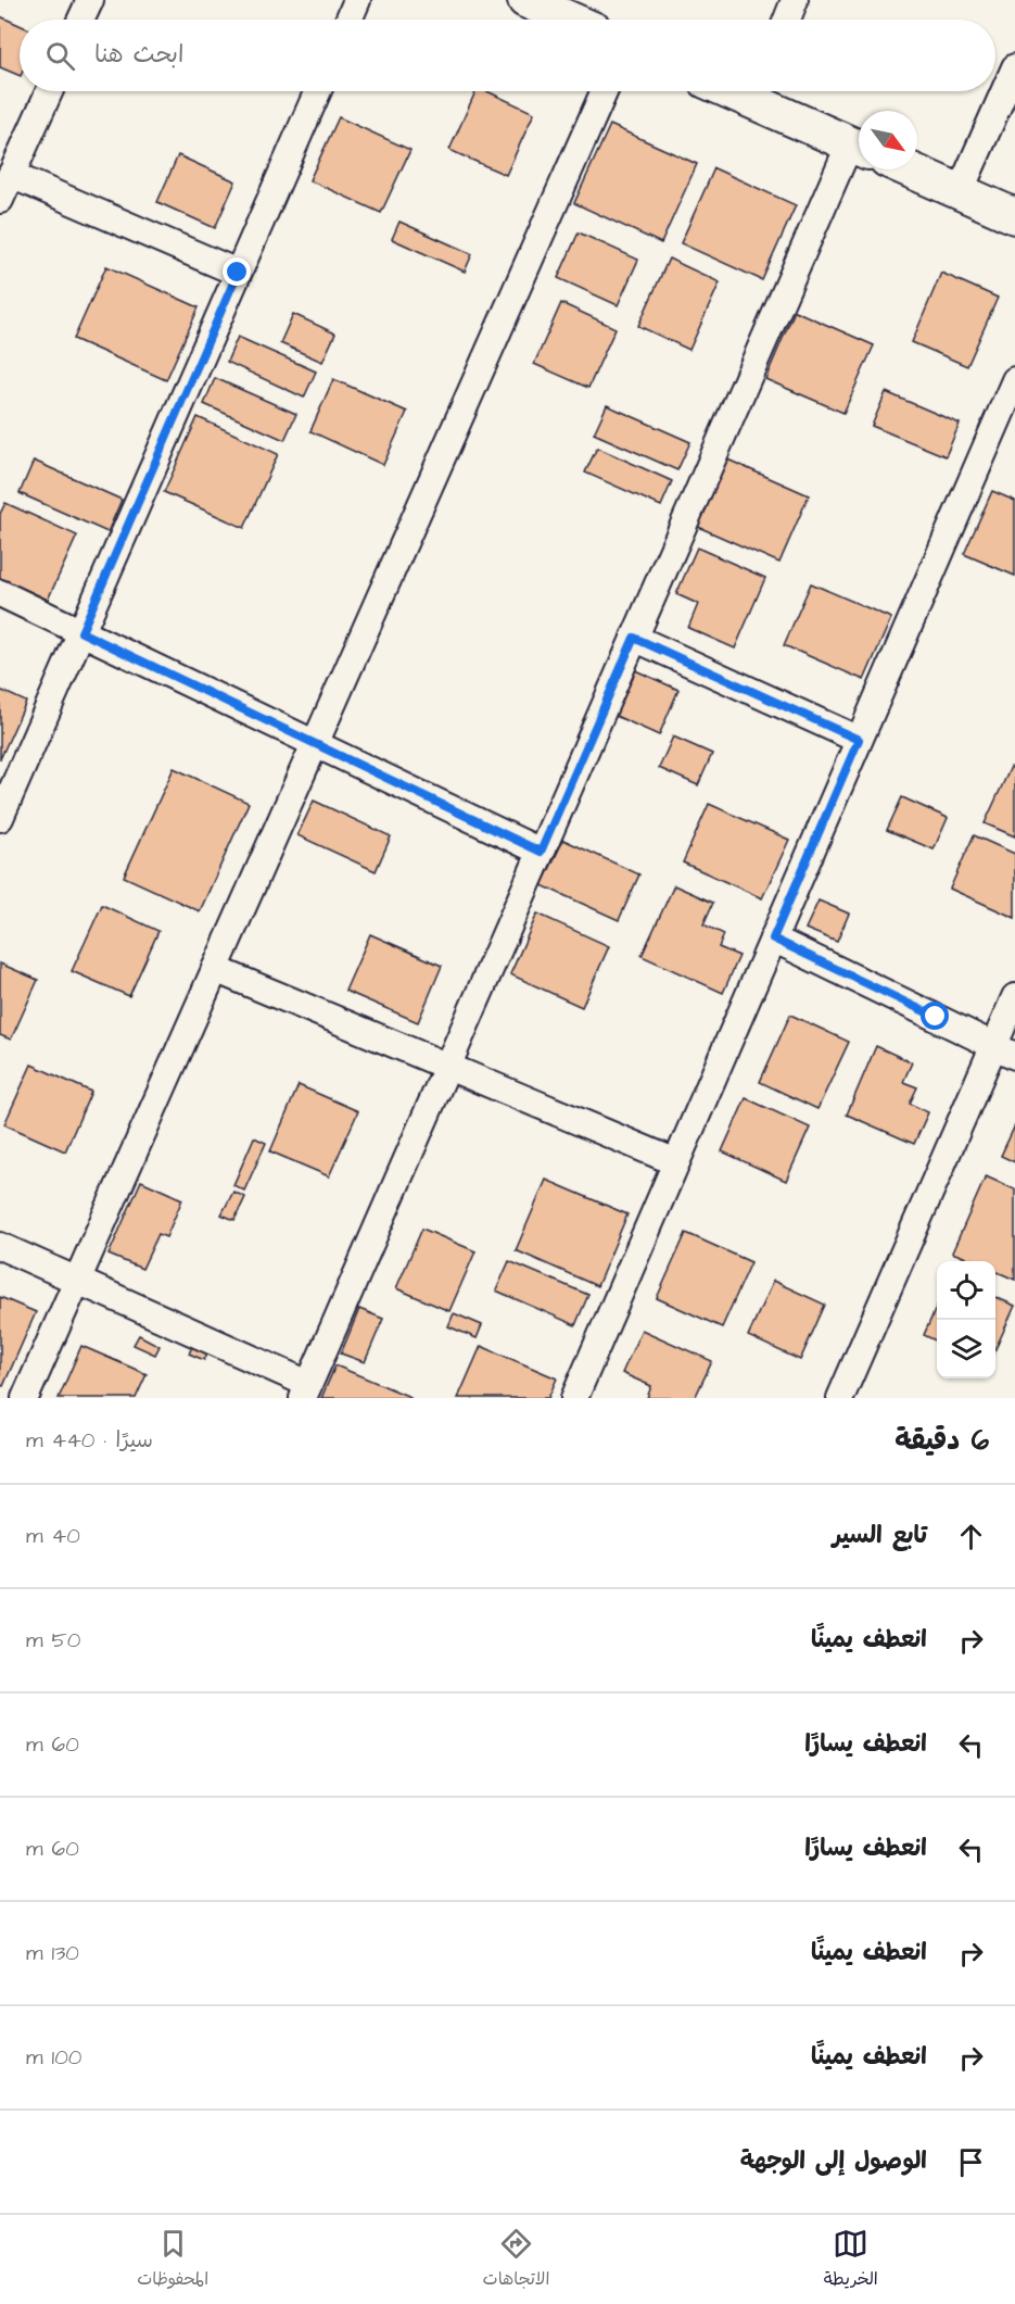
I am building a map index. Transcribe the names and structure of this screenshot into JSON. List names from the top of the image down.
{
  "north": "bottom right",
  "page": {
    "search": "ابحث هنا",
    "heading": ["6 دقيقة", "سيرًا · 440 m"],
    "list": [
      ["تابع السير", "40 m"],
      ["انعطف يمينًا", "50 m"],
      ["انعطف يسارًا", "60 m"],
      ["انعطف يسارًا", "60 m"],
      ["انعطف يمينًا", "130 m"],
      ["انعطف يمينًا", "100 m"],
      "الوصول إلى الوجهة"
    ],
    "nav": ["الخريطة", "الاتجاهات", "المحفوظات"]
  }
}
